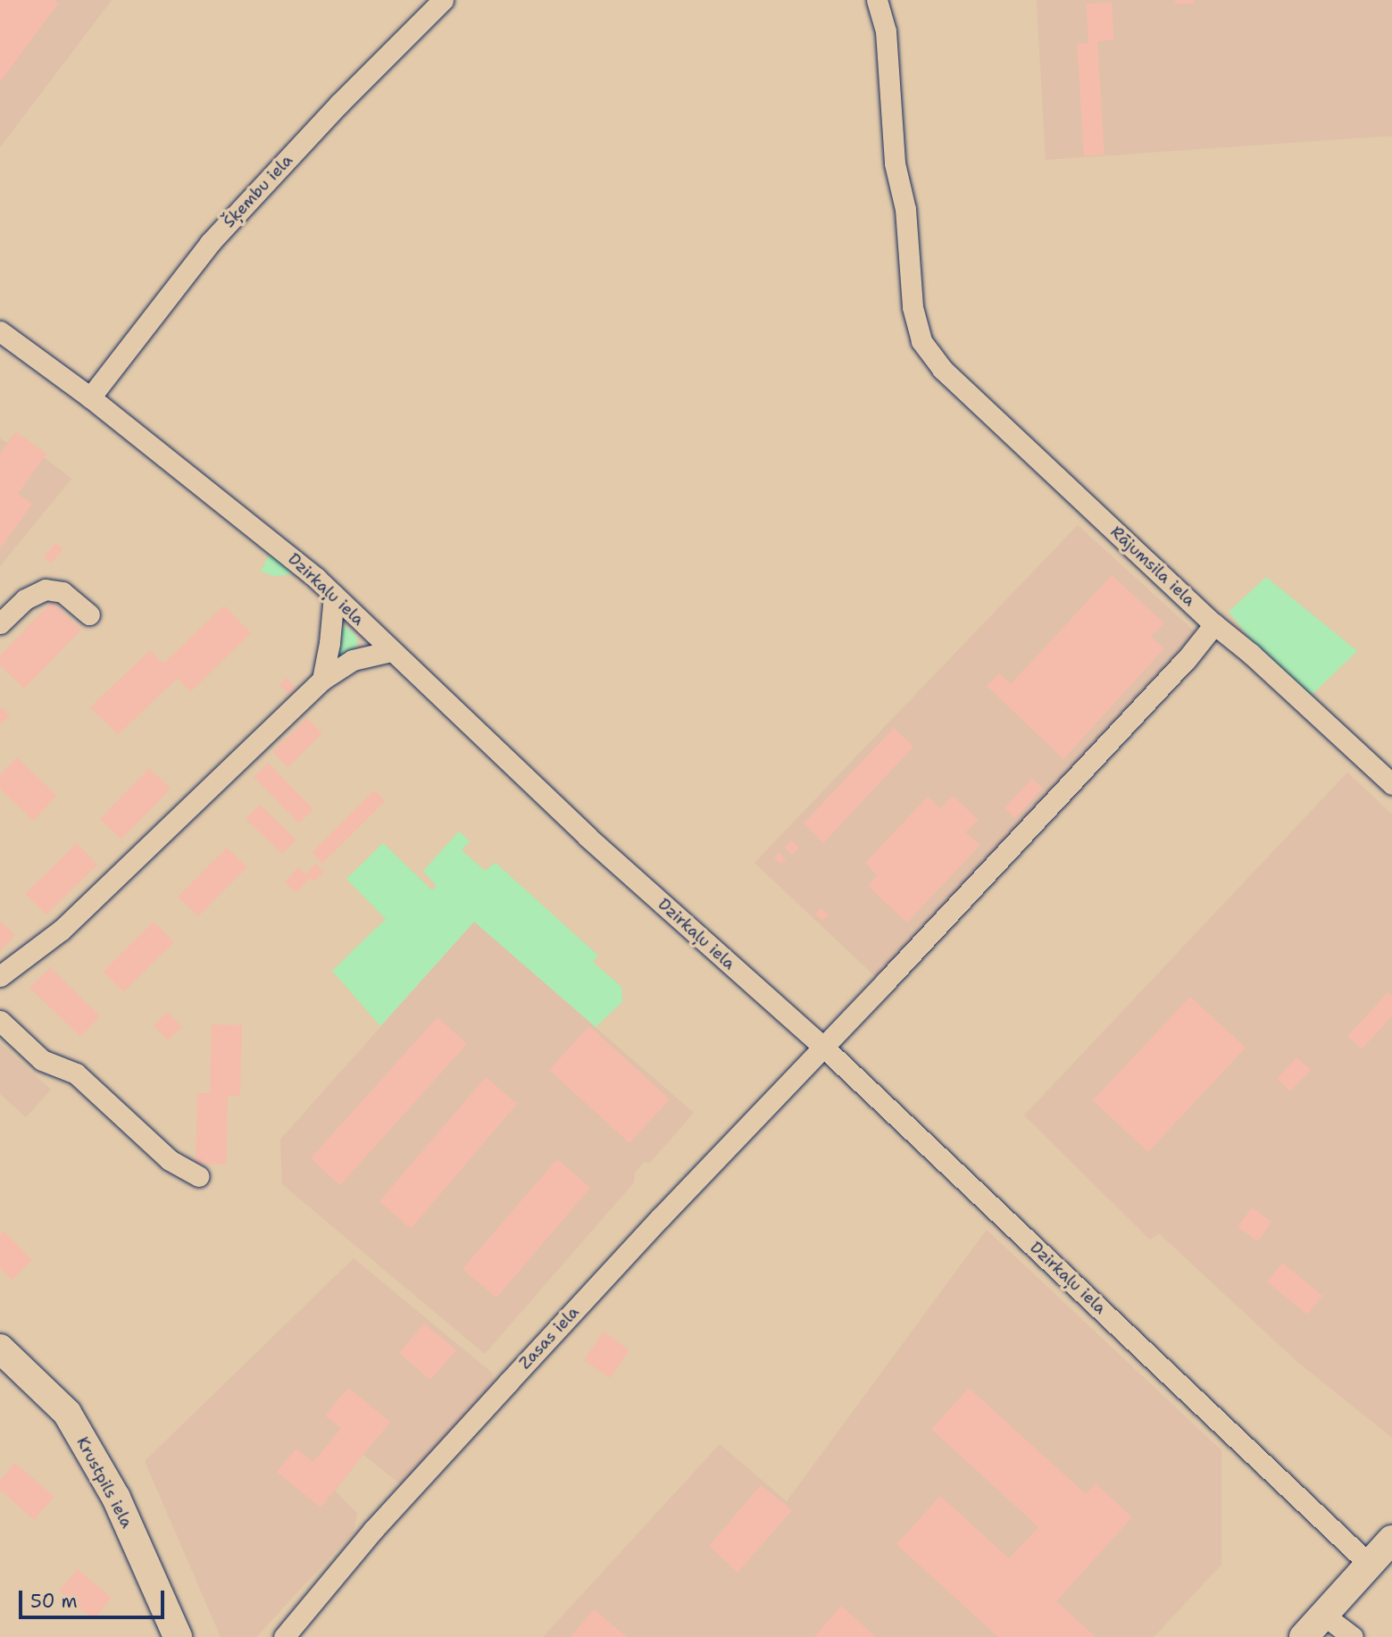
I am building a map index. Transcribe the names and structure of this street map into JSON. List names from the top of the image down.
{
  "streets": {
    "main road": ["Krustpils iela"],
    "street": [
      "Šķembu iela",
      "Rājumsila iela",
      "Dzirkaļu iela",
      "Zasas iela"
    ]
  },
  "crossings": [
    ["Šķembu iela", "Dzirkaļu iela"],
    ["Rājumsila iela", "Zasas iela"],
    ["Dzirkaļu iela", "Zasas iela"]
  ],
  "scale_bar": "50 m"
}
